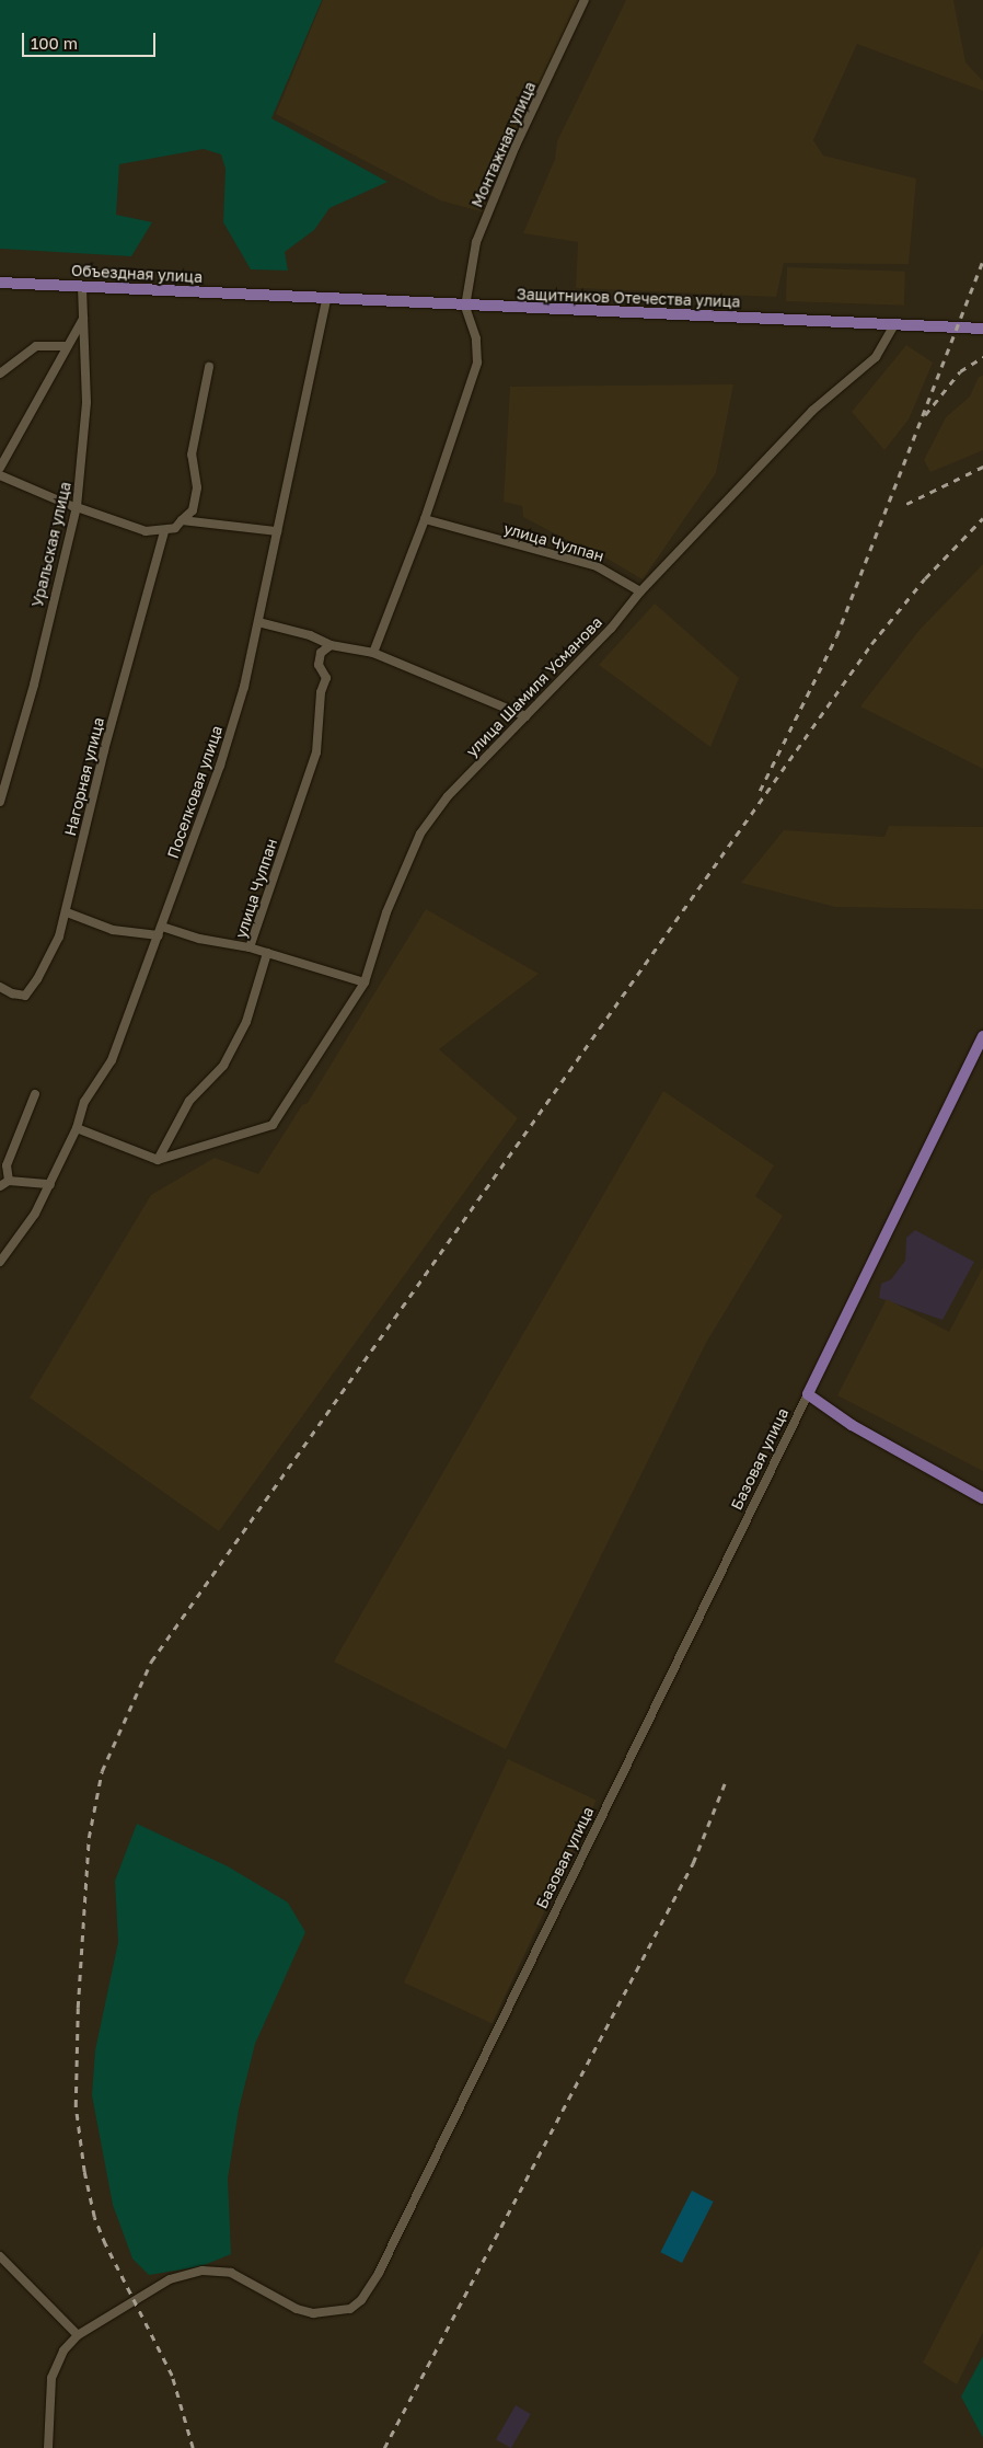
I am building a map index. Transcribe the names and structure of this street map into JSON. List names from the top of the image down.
{
  "streets": {
    "main road": ["Объездная улица", "Защитников Отечества улица", "Базовая улица"],
    "street": [
      "Монтажная улица",
      "улица Чулпан",
      "Уральская улица",
      "улица Шамиля Усманова",
      "Нагорная улица",
      "Поселковая улица"
    ]
  },
  "crossings": [
    ["Монтажная улица", "Защитников Отечества улица"],
    ["Объездная улица", "Защитников Отечества улица"],
    ["Объездная улица", "Уральская улица"],
    ["Защитников Отечества улица", "улица Шамиля Усманова"],
    ["Защитников Отечества улица", "Поселковая улица"],
    ["улица Чулпан", "улица Шамиля Усманова"]
  ],
  "scale_bar": "100 m"
}
